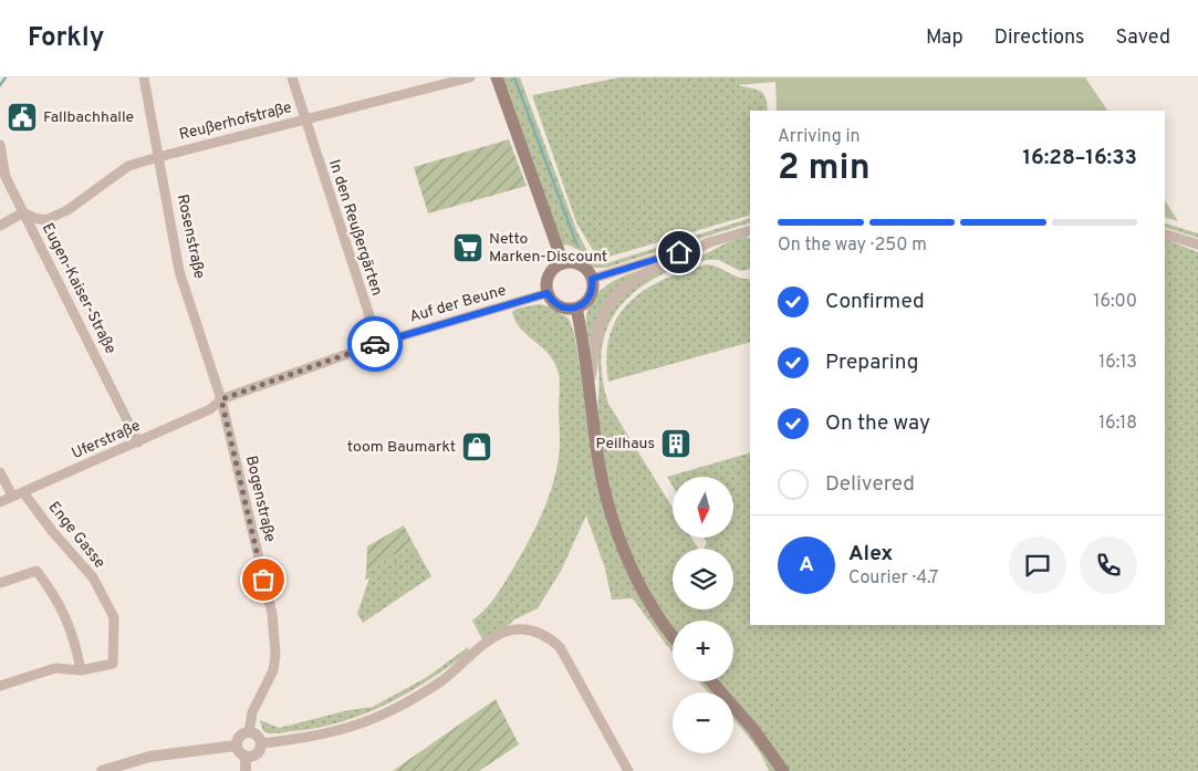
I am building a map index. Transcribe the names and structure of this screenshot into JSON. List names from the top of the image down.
{
  "streets": {
    "street": [
      "Reußerhofstraße",
      "In den Reußergärten",
      "Rosenstraße",
      "Eugen-Kaiser-Straße",
      "Auf der Beune",
      "Uferstraße",
      "Bogenstraße",
      "Enge Gasse"
    ]
  },
  "crossings": [
    ["Reußerhofstraße", "In den Reußergärten"],
    ["Reußerhofstraße", "Rosenstraße"],
    ["Reußerhofstraße", "Eugen-Kaiser-Straße"],
    ["In den Reußergärten", "Auf der Beune"],
    ["Rosenstraße", "Auf der Beune"],
    ["Rosenstraße", "Uferstraße"],
    ["Rosenstraße", "Bogenstraße"],
    ["Eugen-Kaiser-Straße", "Uferstraße"],
    ["Auf der Beune", "Uferstraße"],
    ["Auf der Beune", "Bogenstraße"],
    ["Uferstraße", "Bogenstraße"],
    ["Uferstraße", "Enge Gasse"]
  ],
  "places": {
    "public building": ["Fallbachhalle"],
    "supermarket": ["Netto Marken-Discount"],
    "building": ["Peilhaus"],
    "shop": ["toom Baumarkt"]
  },
  "north": "bottom",
  "page": {
    "header": "Forkly",
    "nav": ["Map", "Directions", "Saved"],
    "heading": ["2 min", "Arriving in", "16:28–16:33"],
    "panel": ["Alex", "Courier · 4.7"],
    "bar": "On the way · 250 m",
    "list": [
      ["Confirmed", "16:00"],
      ["Preparing", "16:13"],
      ["On the way", "16:18"],
      "Delivered"
    ],
    "map_buttons": ["+", "−"],
    "round": "A"
  }
}
